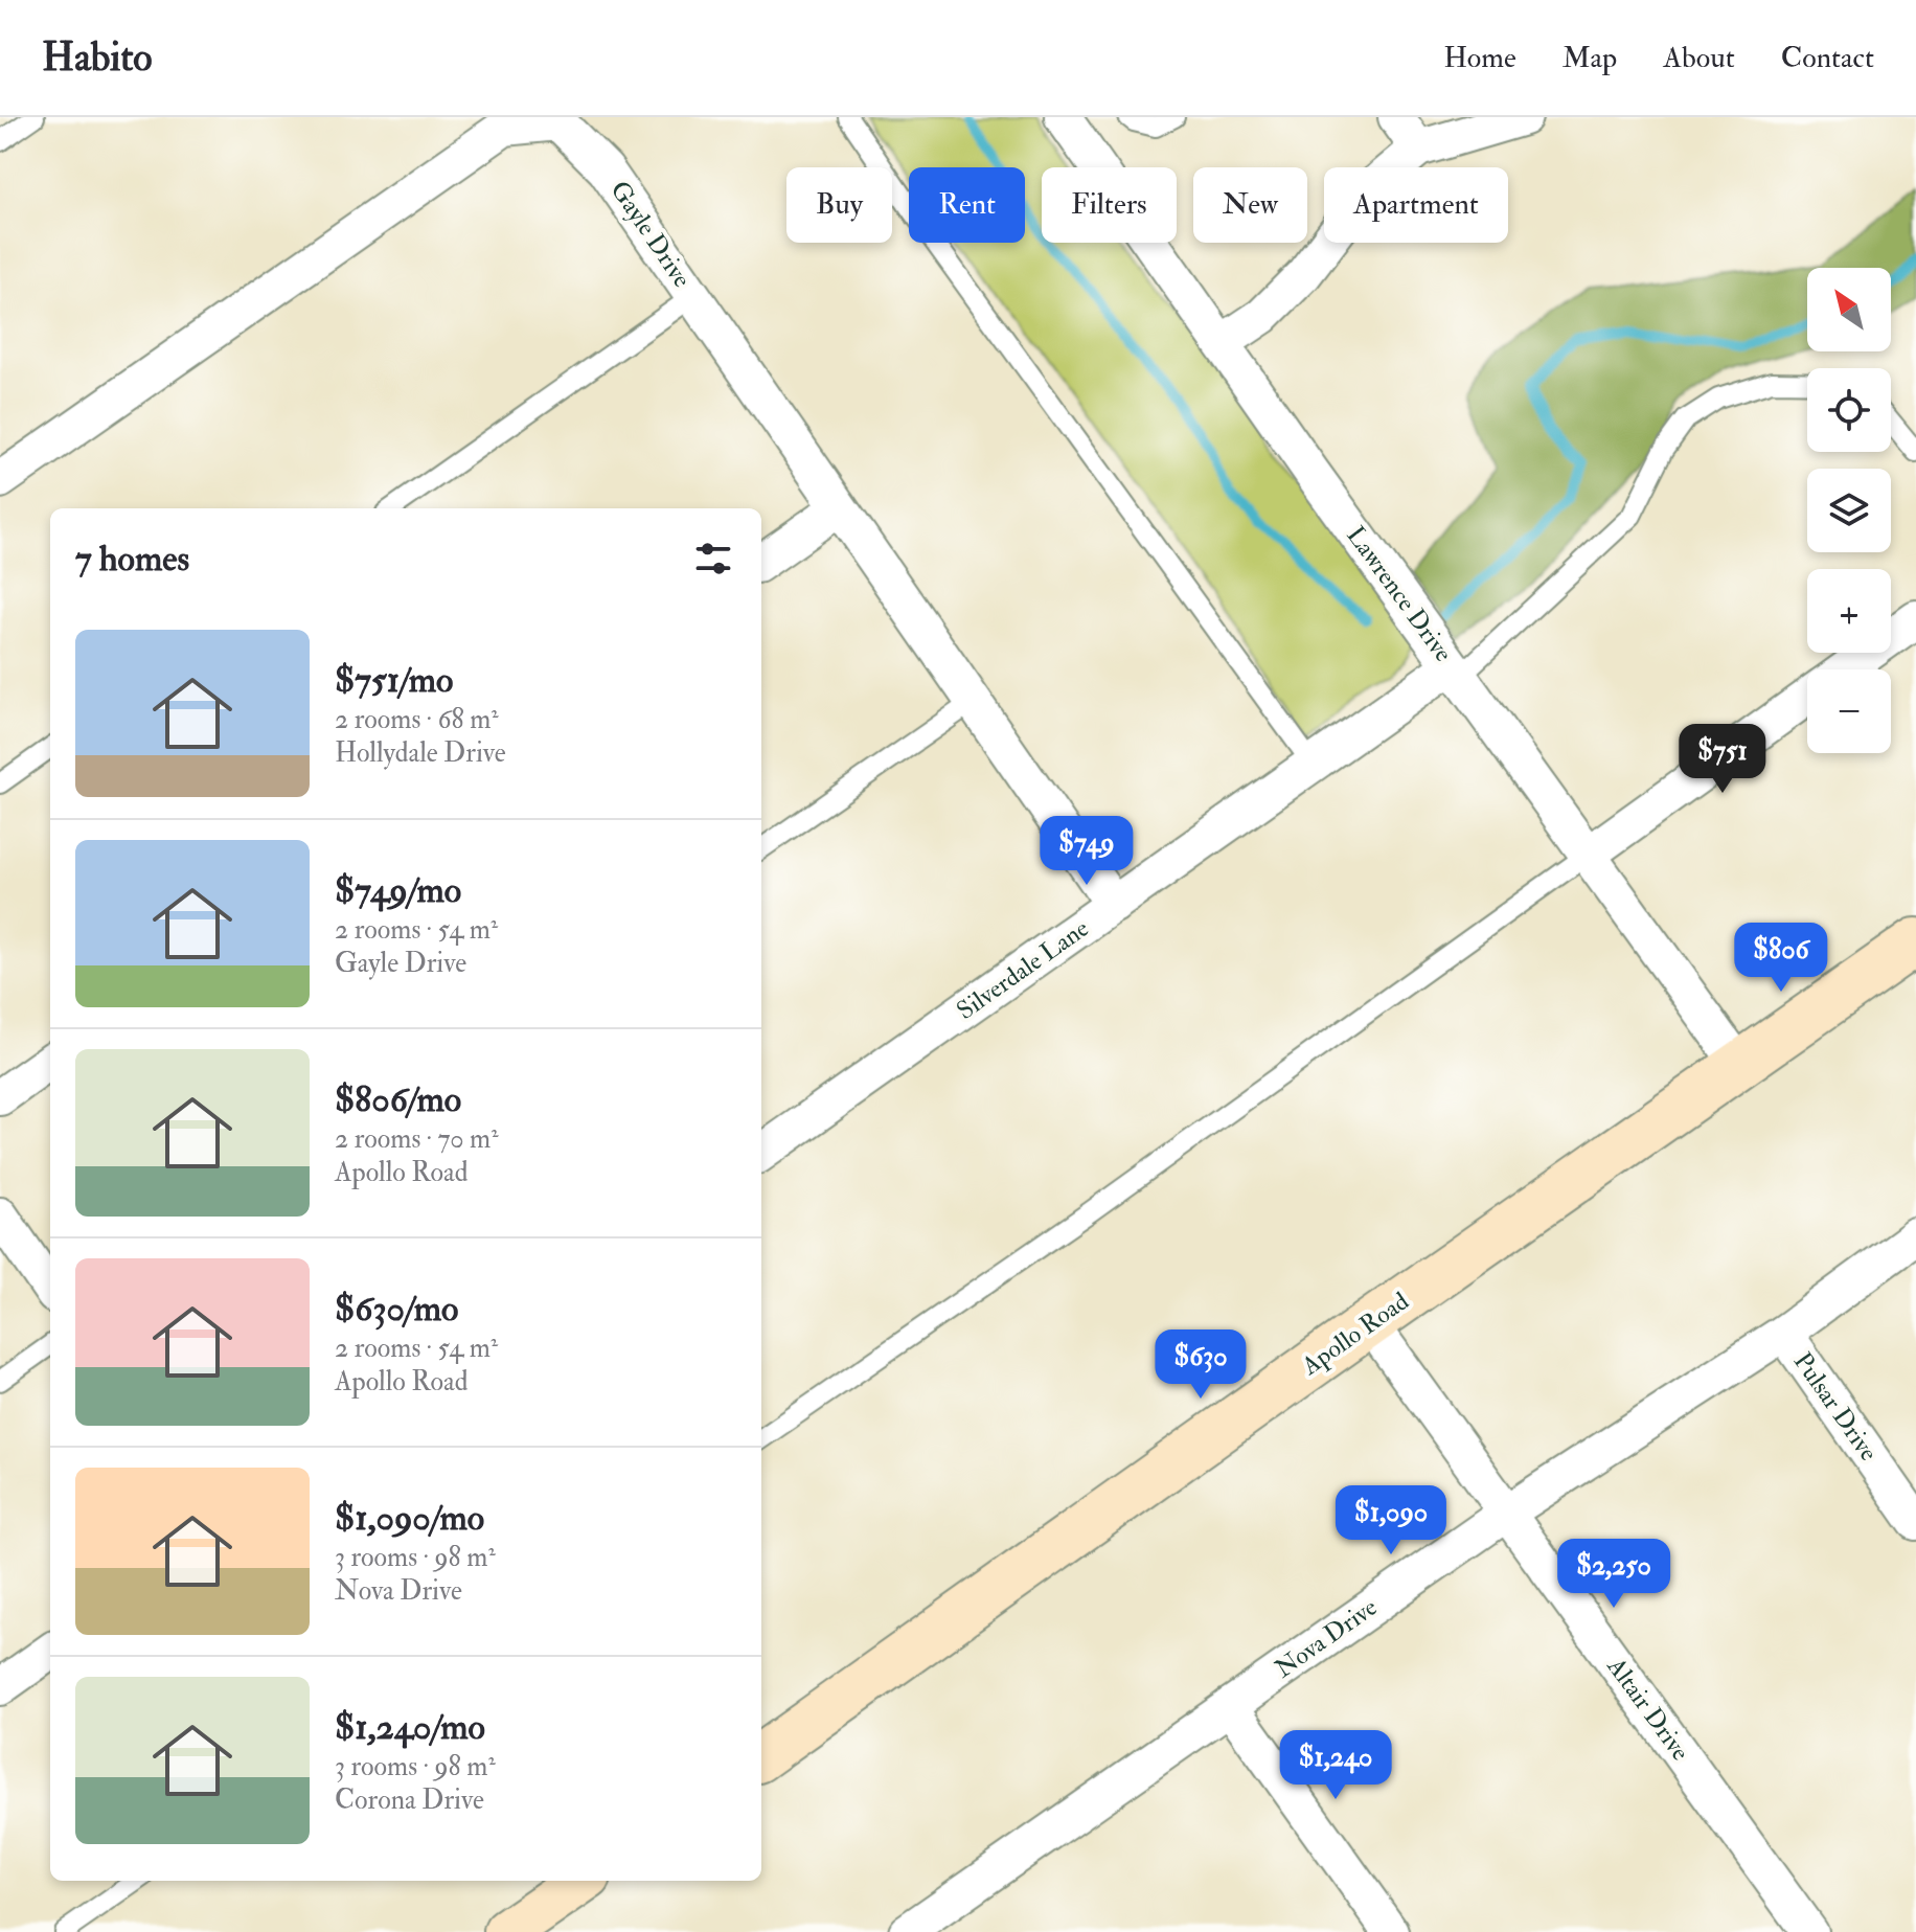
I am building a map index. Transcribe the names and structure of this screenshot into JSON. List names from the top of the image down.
{
  "streets": {
    "street": [
      "Gayle Drive",
      "Lawrence Drive",
      "Silverdale Lane",
      "Apollo Road",
      "Pulsar Drive",
      "Nova Drive",
      "Altair Drive"
    ]
  },
  "crossings": [
    ["Gayle Drive", "Silverdale Lane"],
    ["Lawrence Drive", "Silverdale Lane"],
    ["Lawrence Drive", "Apollo Road"],
    ["Apollo Road", "Altair Drive"],
    ["Pulsar Drive", "Nova Drive"],
    ["Nova Drive", "Altair Drive"]
  ],
  "north": "top left",
  "page": {
    "header": "Habito",
    "nav": [
      "Home",
      "Map",
      "About",
      "Contact"
    ],
    "chip": [
      "Buy",
      "Rent",
      "Filters",
      "New",
      "Apartment"
    ],
    "map_buttons": ["+", "−"],
    "heading": "7 homes",
    "list": [
      {
        "name": "$751/mo",
        "note": "2 rooms · 68 m² · Hollydale Drive"
      },
      {
        "name": "$749/mo",
        "note": "2 rooms · 54 m² · Gayle Drive"
      },
      {
        "name": "$806/mo",
        "note": "2 rooms · 70 m² · Apollo Road"
      },
      {
        "name": "$630/mo",
        "note": "2 rooms · 54 m² · Apollo Road"
      },
      {
        "name": "$1,090/mo",
        "note": "3 rooms · 98 m² · Nova Drive"
      },
      {
        "name": "$1,240/mo",
        "note": "3 rooms · 98 m² · Corona Drive"
      }
    ],
    "price": [
      "$751",
      "$749",
      "$806",
      "$630",
      "$1,090",
      "$2,250",
      "$1,240"
    ]
  }
}
